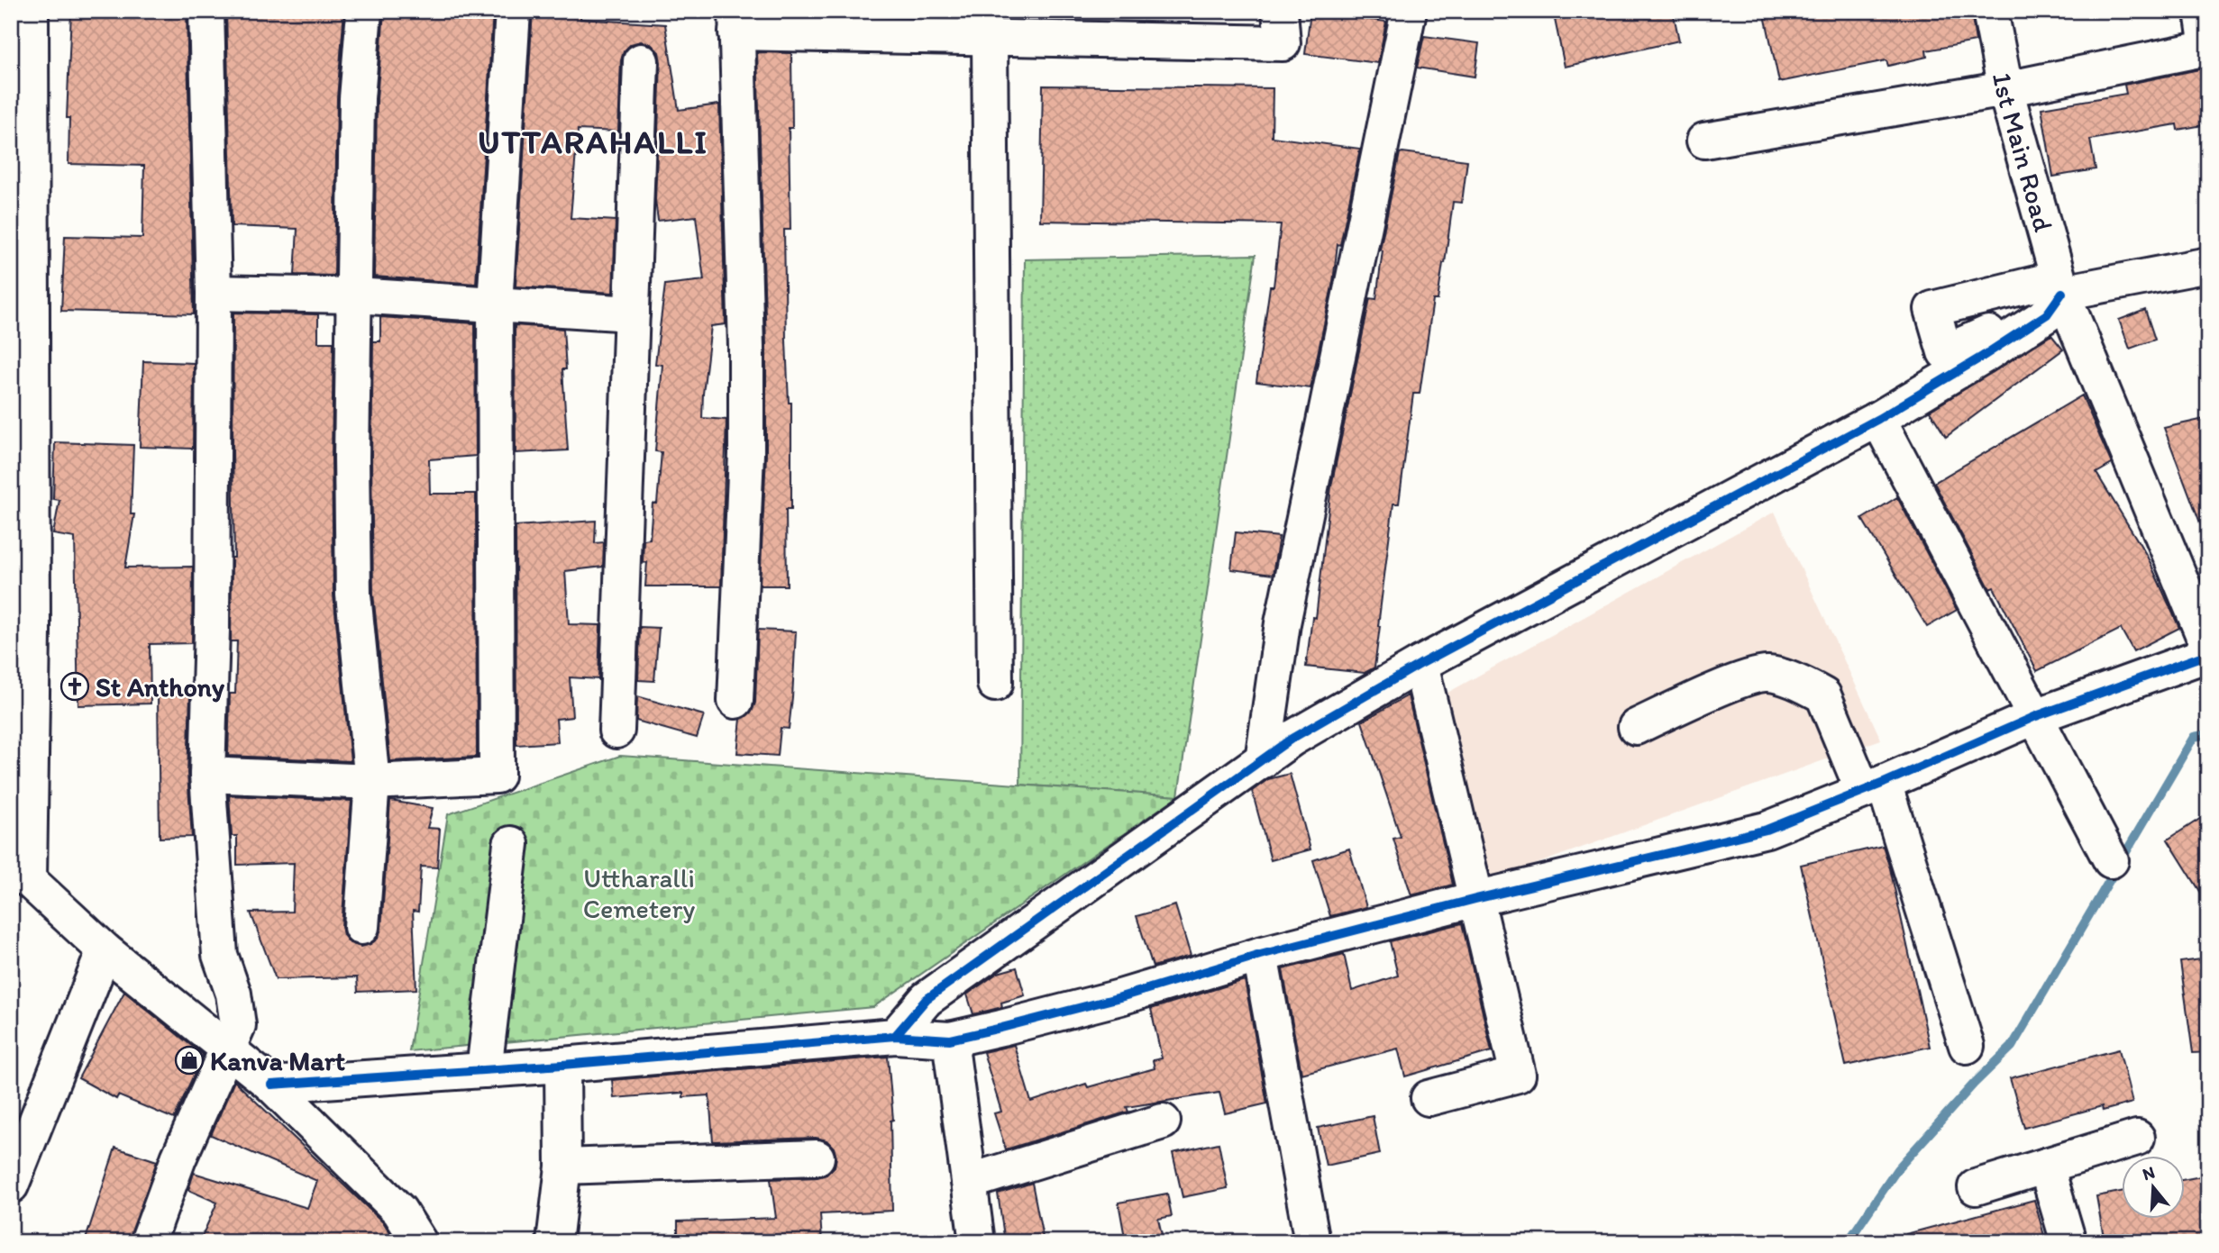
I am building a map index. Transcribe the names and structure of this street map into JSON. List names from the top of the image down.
{
  "streets": {
    "street": ["1st Main Road"]
  },
  "districts": ["UTTARAHALLI"],
  "parks": ["Uttharalli Cemetery"],
  "places": {
    "church": ["St Anthony"],
    "shop": ["Kanva Mart"]
  },
  "north": "top"
}
